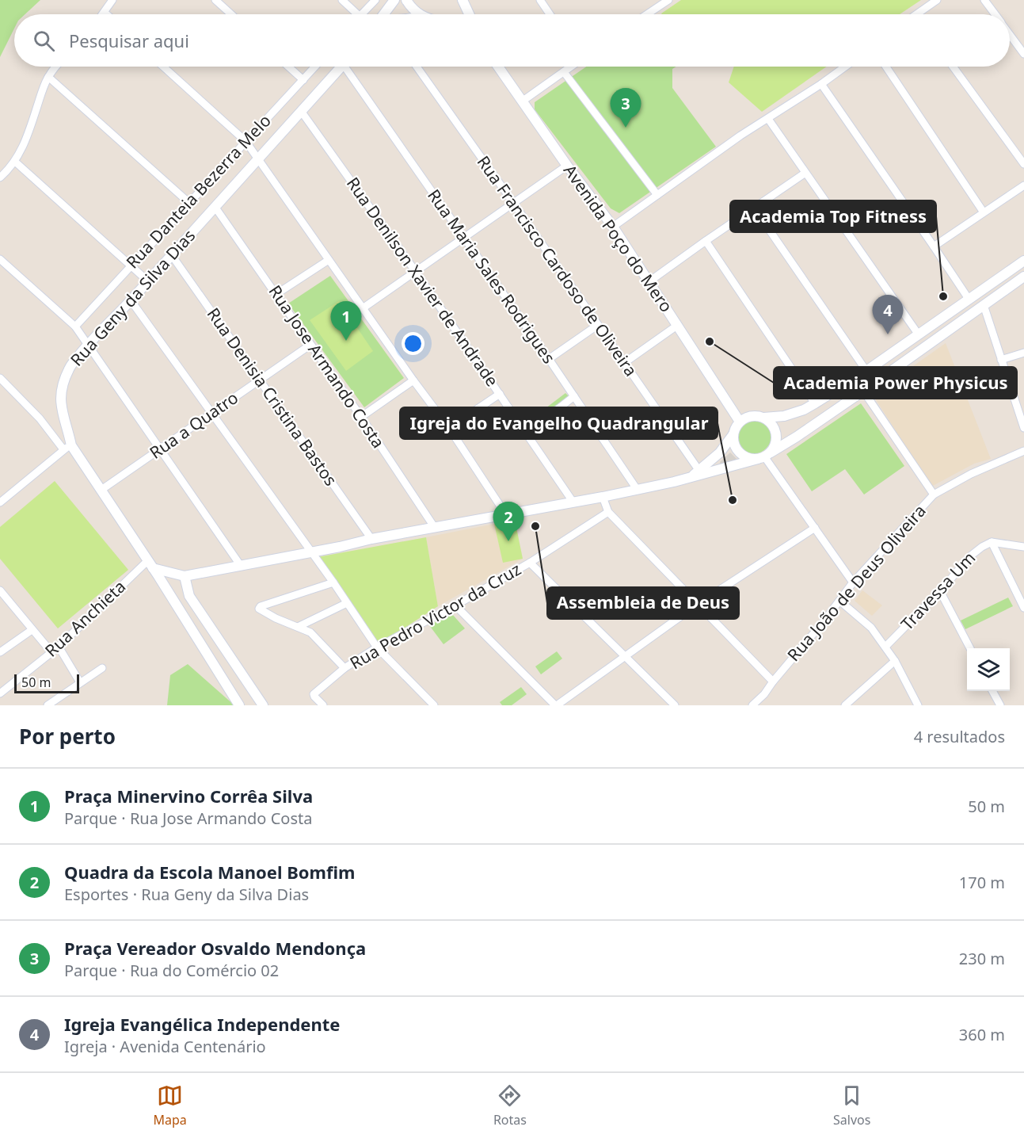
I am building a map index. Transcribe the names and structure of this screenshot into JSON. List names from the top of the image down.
{
  "streets": {
    "main road": ["Avenida Poço do Mero", "Rua Geny da Silva Dias"],
    "street": [
      "Rua Danteia Bezerra Melo",
      "Rua Francisco Cardoso de Oliveira",
      "Rua Maria Sales Rodrigues",
      "Rua Denilson Xavier de Andrade",
      "Rua Jose Armando Costa",
      "Rua Denisia Cristina Bastos",
      "Rua a Quatro",
      "Rua João de Deus Oliveira",
      "Travessa Um",
      "Rua Pedro Victor da Cruz",
      "Rua Anchieta"
    ]
  },
  "crossings": [
    ["Rua Denilson Xavier de Andrade", "Rua Geny da Silva Dias"],
    ["Rua Geny da Silva Dias", "Rua Jose Armando Costa"],
    ["Rua Geny da Silva Dias", "Rua Denisia Cristina Bastos"],
    ["Rua Geny da Silva Dias", "Rua a Quatro"],
    ["Rua Geny da Silva Dias", "Rua Anchieta"],
    ["Rua Jose Armando Costa", "Rua a Quatro"],
    ["Rua Denisia Cristina Bastos", "Rua a Quatro"]
  ],
  "places": [
    "Academia Top Fitness",
    "Academia Power Physicus",
    "Igreja do Evangelho Quadrangular",
    "Assembleia de Deus"
  ],
  "scale_bar": "50 m",
  "page": {
    "search": "Pesquisar aqui",
    "pins": [
      "3",
      "4",
      "1",
      "2"
    ],
    "scale": "50 m",
    "heading": ["Por perto", "4 resultados"],
    "list": [
      {
        "mark": "1",
        "name": "Praça Minervino Corrêa Silva",
        "note": "Parque · Rua Jose Armando Costa",
        "value": "50 m"
      },
      {
        "mark": "2",
        "name": "Quadra da Escola Manoel Bomfim",
        "note": "Esportes · Rua Geny da Silva Dias",
        "value": "170 m"
      },
      {
        "mark": "3",
        "name": "Praça Vereador Osvaldo Mendonça",
        "note": "Parque · Rua do Comércio 02",
        "value": "230 m"
      },
      {
        "mark": "4",
        "name": "Igreja Evangélica Independente",
        "note": "Igreja · Avenida Centenário",
        "value": "360 m"
      }
    ],
    "nav": ["Mapa", "Rotas", "Salvos"]
  }
}
